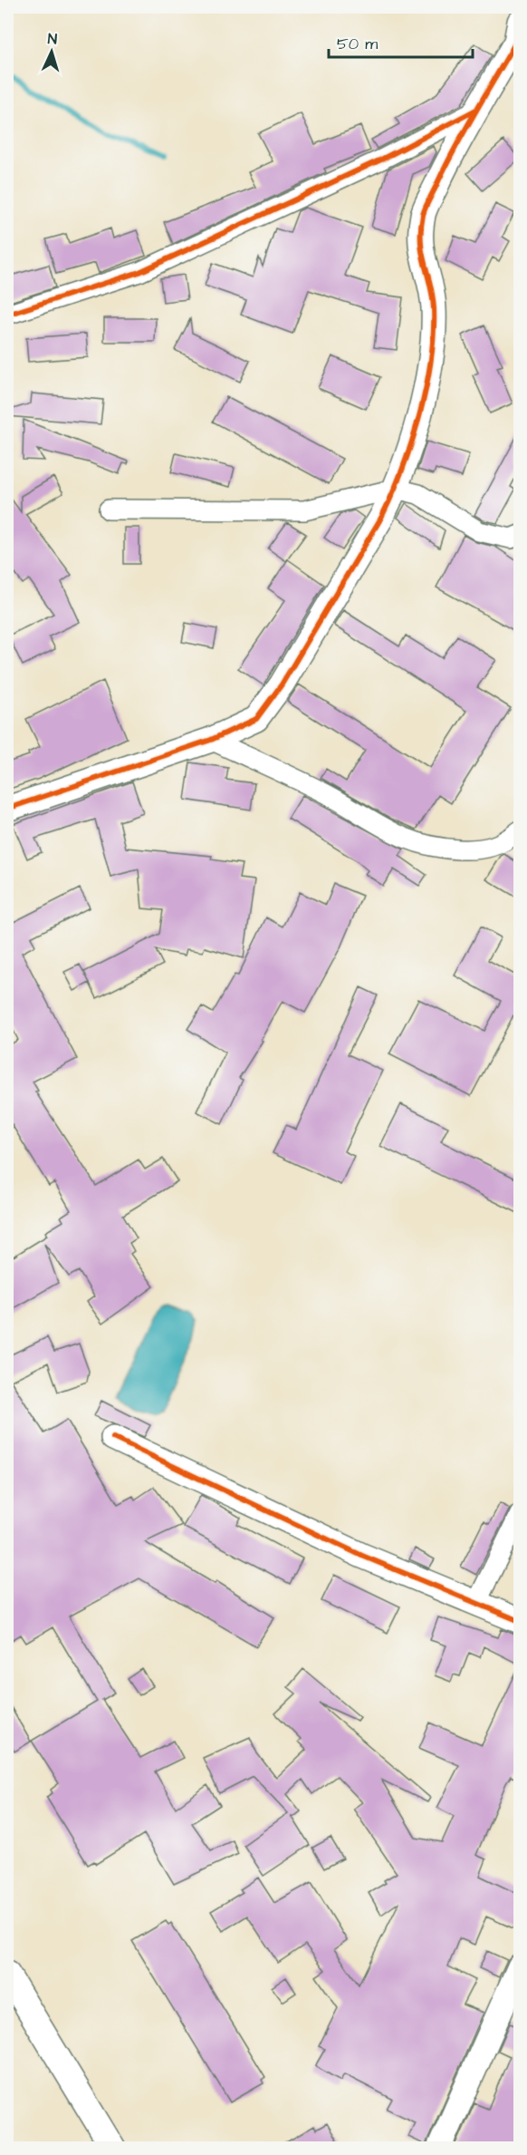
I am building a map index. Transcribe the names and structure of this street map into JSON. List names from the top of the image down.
{
  "scale_bar": "50 m",
  "north": "top"
}
